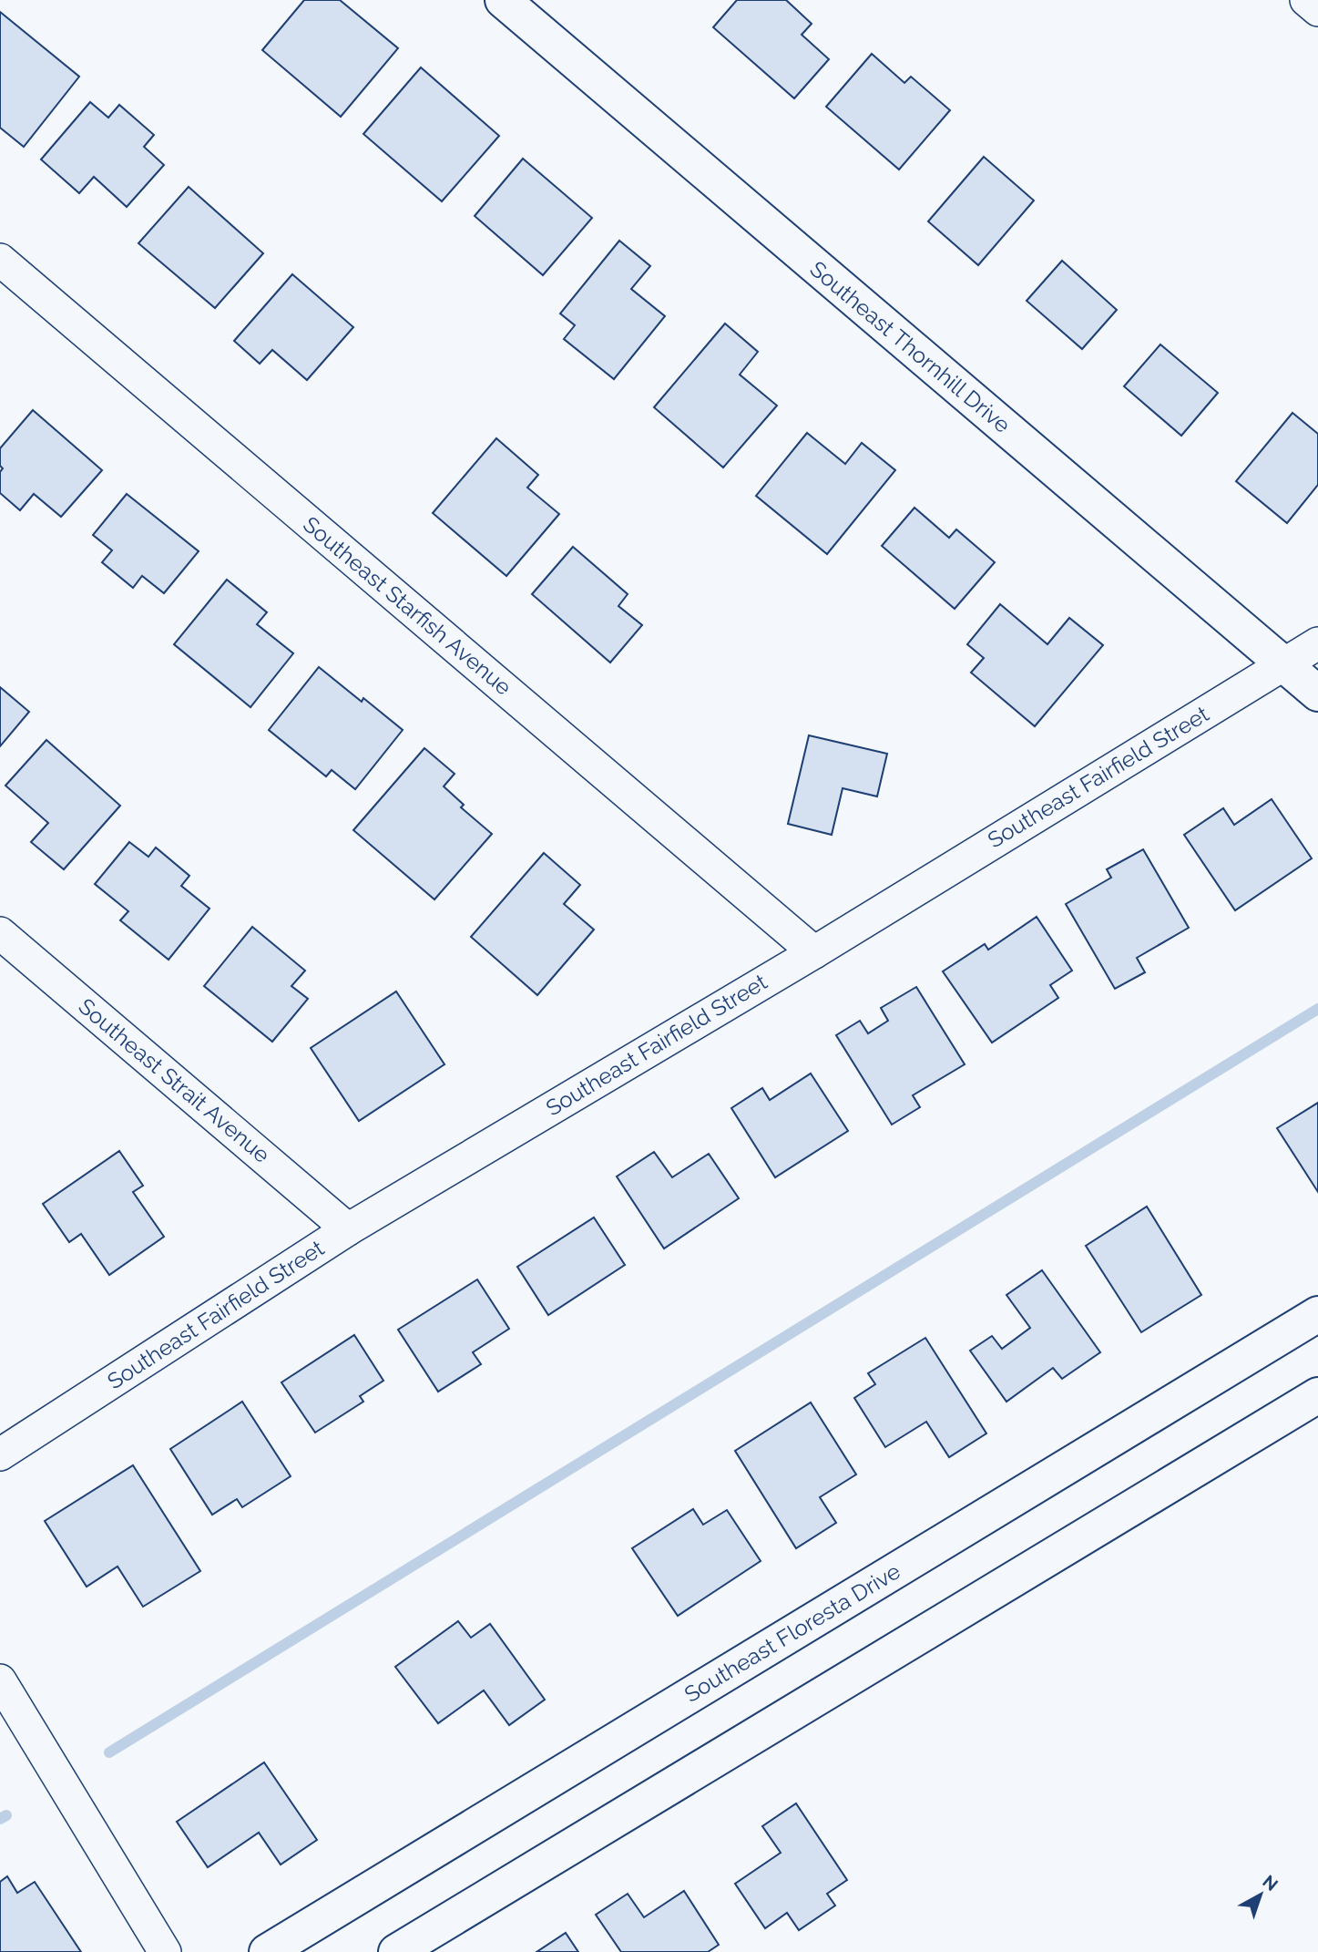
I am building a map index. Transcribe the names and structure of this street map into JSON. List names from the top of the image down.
{
  "streets": {
    "street": [
      "Southeast Thornhill Drive",
      "Southeast Starfish Avenue",
      "Southeast Fairfield Street",
      "Southeast Strait Avenue",
      "Southeast Floresta Drive"
    ]
  },
  "crossings": [
    ["Southeast Thornhill Drive", "Southeast Fairfield Street"],
    ["Southeast Starfish Avenue", "Southeast Fairfield Street"],
    ["Southeast Fairfield Street", "Southeast Strait Avenue"]
  ],
  "north": "top right"
}
